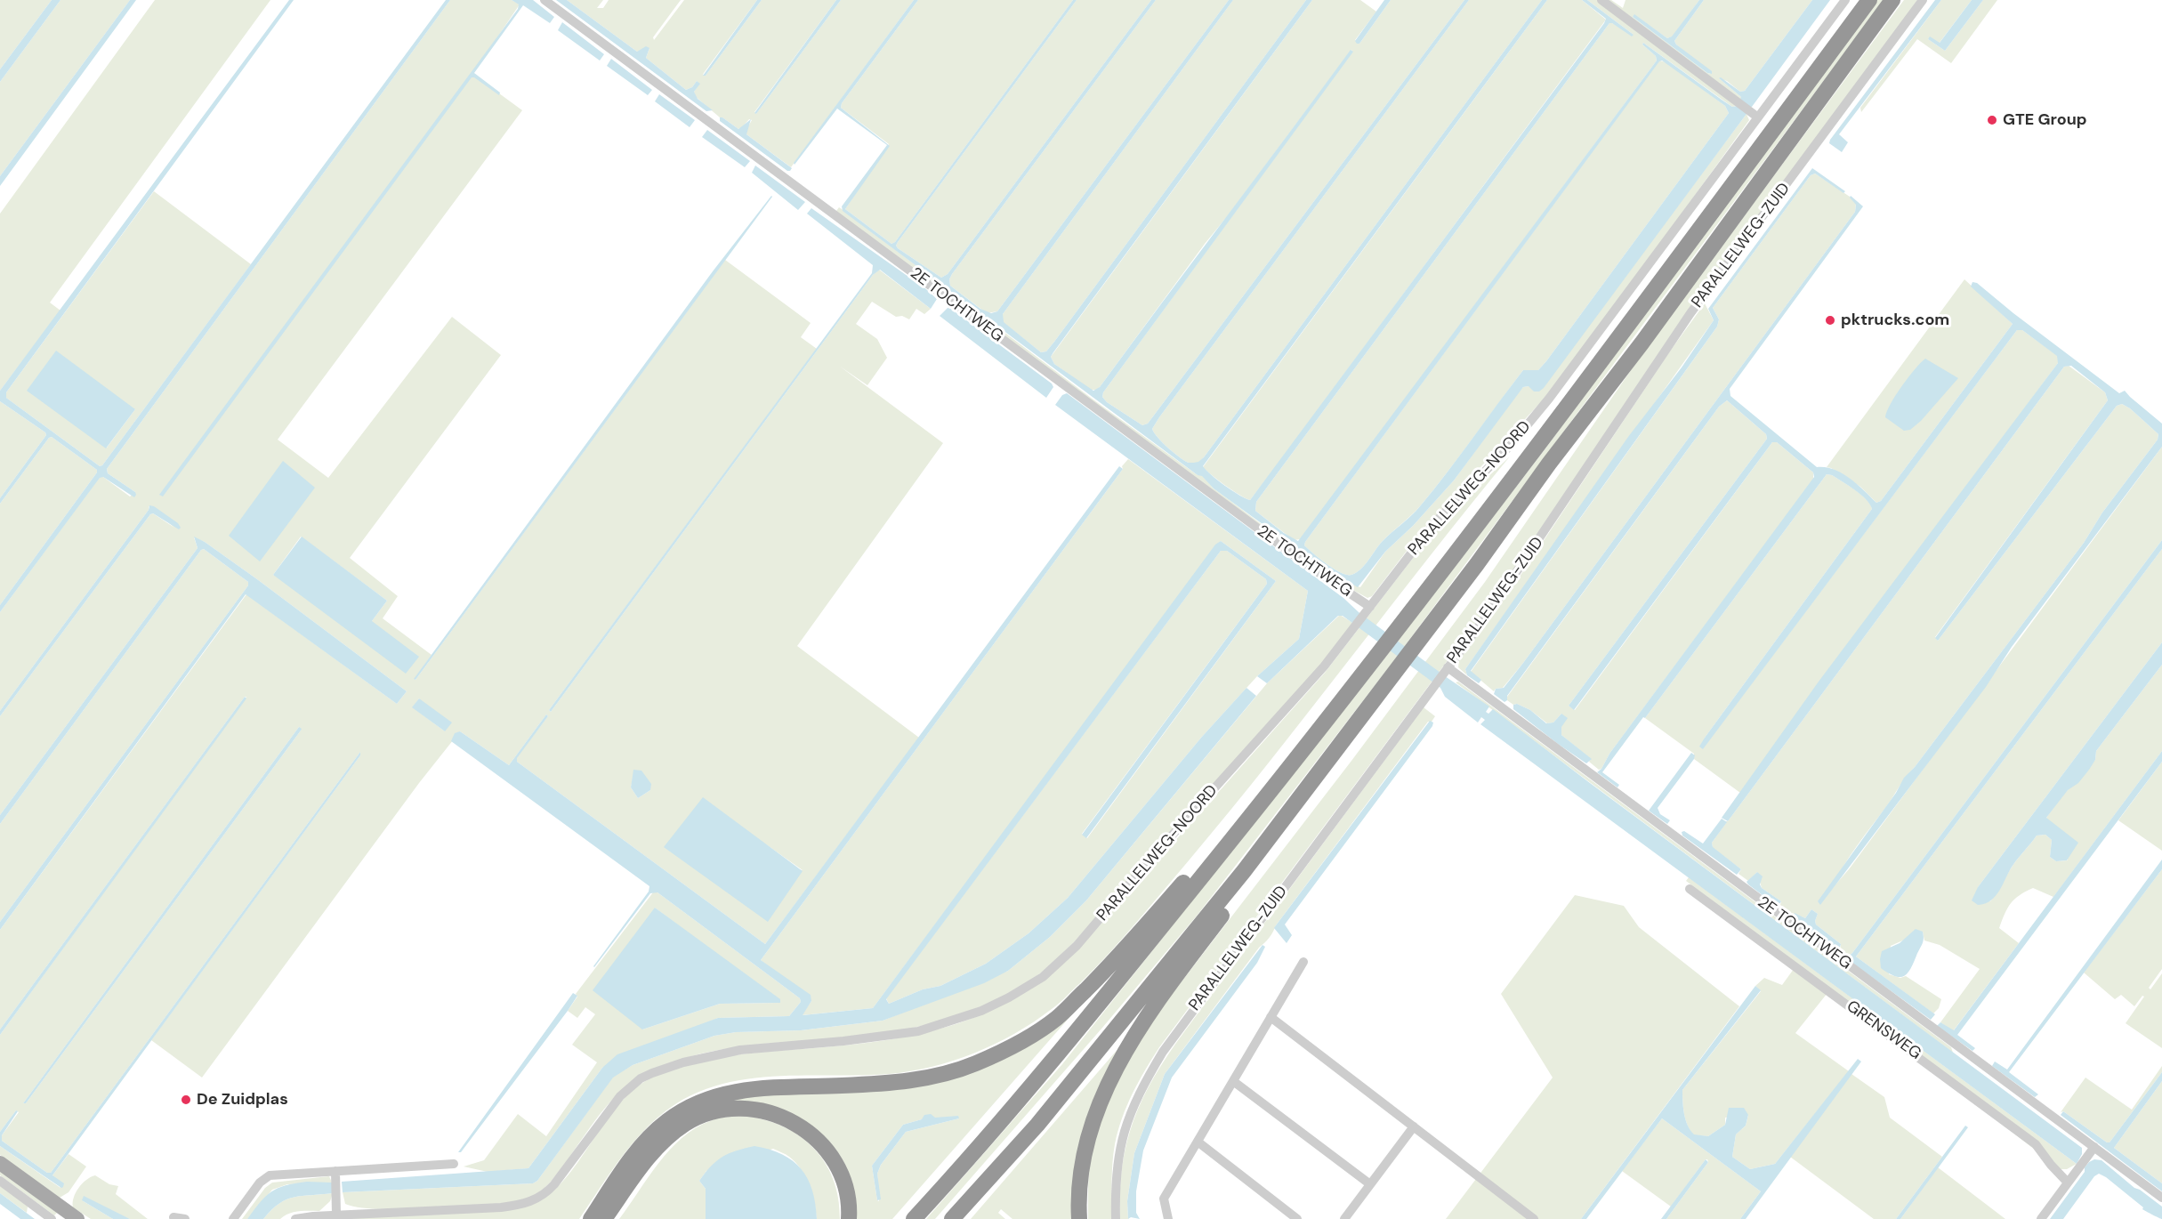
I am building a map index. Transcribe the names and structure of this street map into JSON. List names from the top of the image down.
{
  "streets": {
    "street": [
      "PARALLELWEG-ZUID",
      "2E TOCHTWEG",
      "PARALLELWEG-NOORD",
      "GRENSWEG"
    ]
  },
  "crossings": [
    ["PARALLELWEG-ZUID", "2E TOCHTWEG"],
    ["2E TOCHTWEG", "PARALLELWEG-NOORD"]
  ],
  "places": ["GTE Group", "pktrucks.com", "De Zuidplas"]
}
